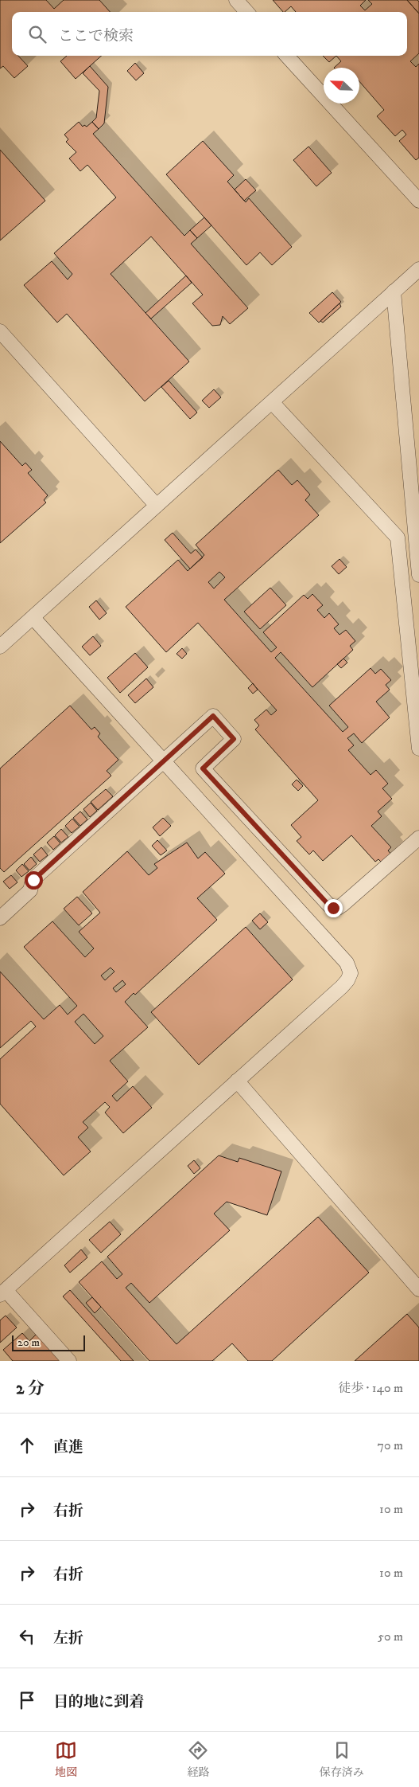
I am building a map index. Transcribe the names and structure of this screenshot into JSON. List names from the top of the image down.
{
  "scale_bar": "20 m",
  "north": "top left",
  "page": {
    "search": "ここで検索",
    "scale": "20 m",
    "heading": ["2 分", "徒歩 · 140 m"],
    "list": [
      ["直進", "70 m"],
      ["右折", "10 m"],
      ["右折", "10 m"],
      ["左折", "50 m"],
      "目的地に到着"
    ],
    "nav": ["地図", "経路", "保存済み"]
  }
}
